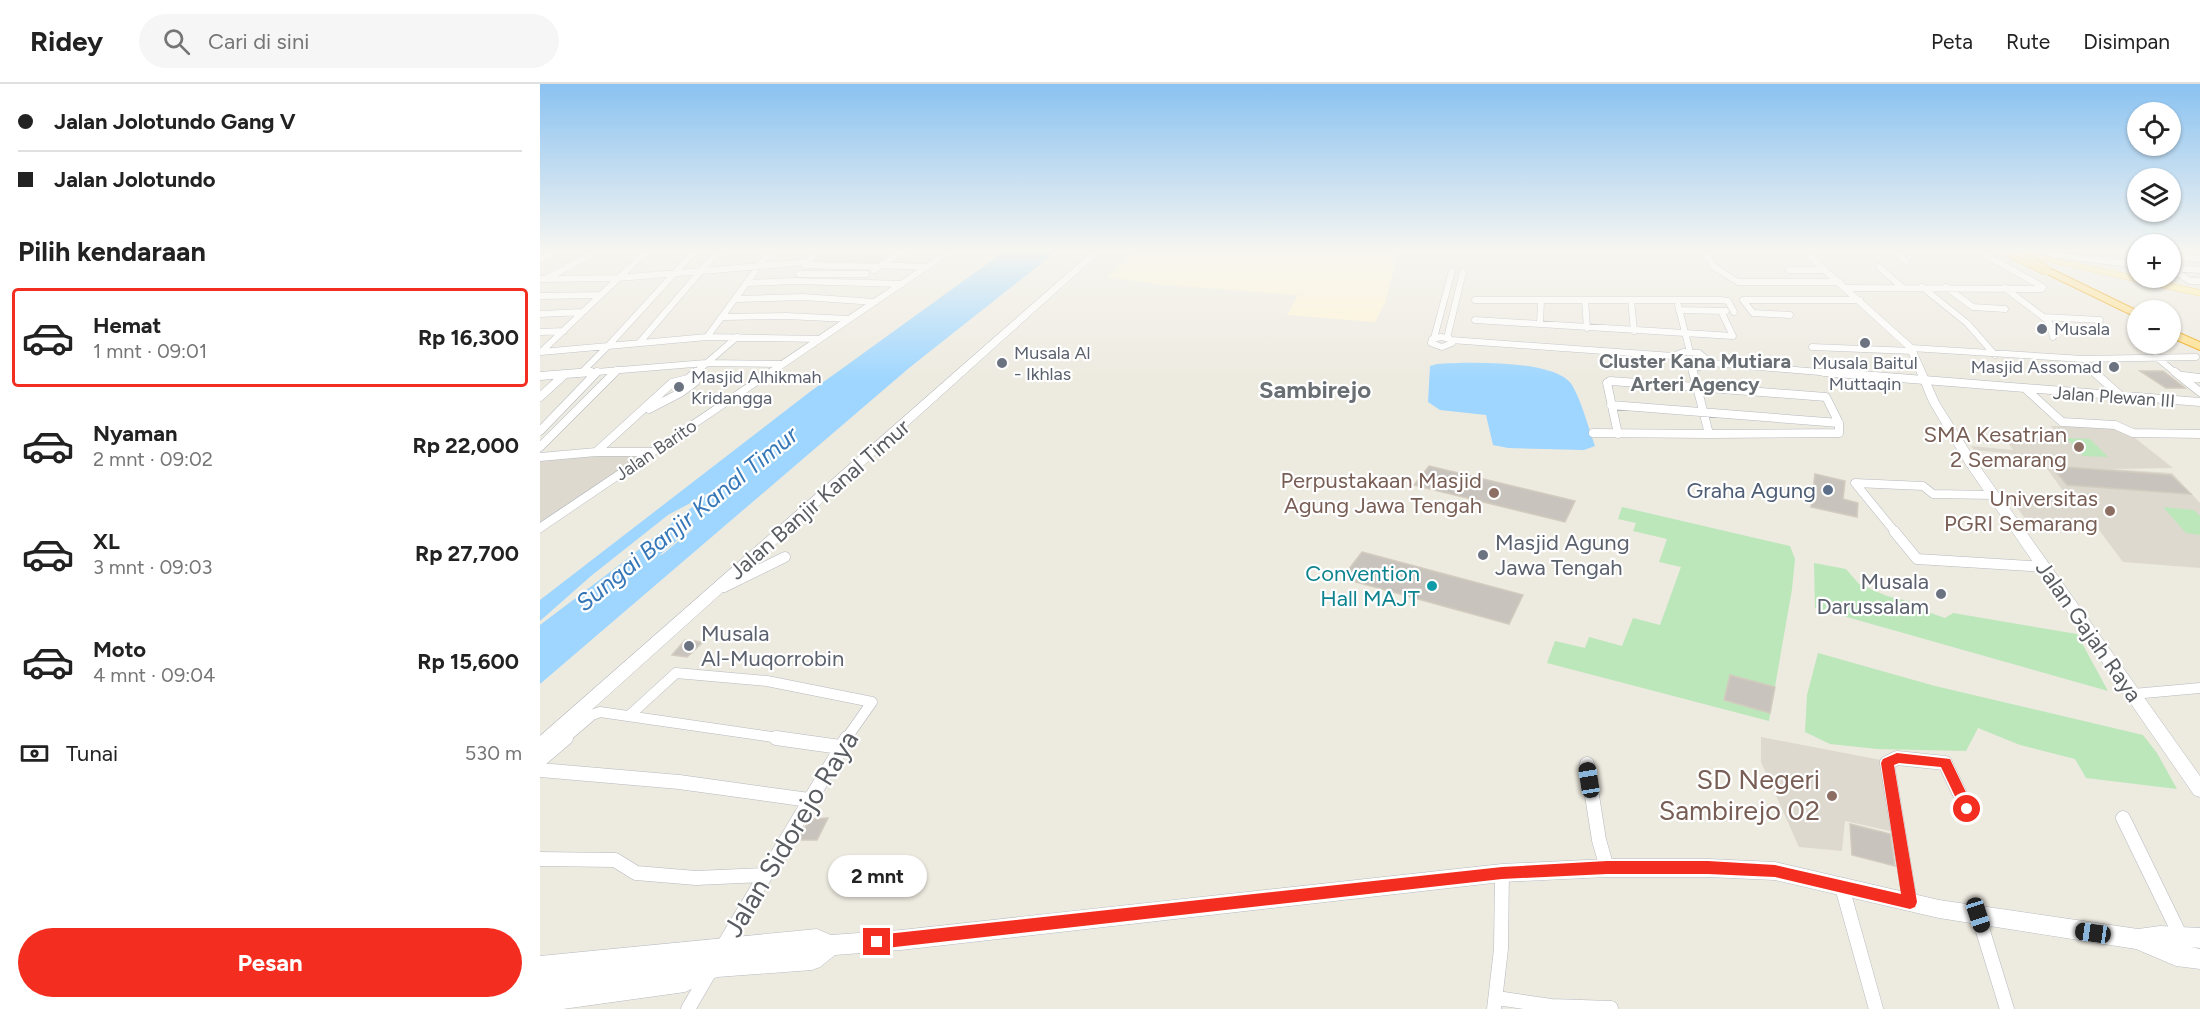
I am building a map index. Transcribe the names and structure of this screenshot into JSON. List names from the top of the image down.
{
  "streets": {
    "main road": ["Jalan Barito", "Jalan Banjir Kanal Timur", "Jalan Gajah Raya"],
    "street": ["Jalan Plewan III", "Jalan Sidorejo Raya"]
  },
  "crossings": [
    ["Jalan Plewan III", "Jalan Gajah Raya"]
  ],
  "districts": ["Cluster Kana Mutiara Arteri Agency", "Sambirejo"],
  "water": ["Sungai Banjir Kanal Timur"],
  "places": [
    "Musala",
    "Musala Baitul Muttaqin",
    "Musala Al - Ikhlas",
    "Masjid Assomad",
    "Masjid Alhikmah Kridangga",
    "SMA Kesatrian 2 Semarang",
    "Graha Agung",
    "Perpustakaan Masjid Agung Jawa Tengah",
    "Universitas PGRI Semarang",
    "Masjid Agung Jawa Tengah",
    "Convention Hall MAJT",
    "Musala Darussalam",
    "Musala Al-Muqorrobin",
    "SD Negeri Sambirejo 02"
  ],
  "page": {
    "header": "Ridey",
    "search": "Cari di sini",
    "nav": ["Peta", "Rute", "Disimpan"],
    "banner": ["Jalan Jolotundo Gang V", "Jalan Jolotundo"],
    "map_buttons": ["+", "−"],
    "heading": "Pilih kendaraan",
    "list": [
      {
        "name": "Hemat",
        "note": "1 mnt · 09:01",
        "value": "Rp 16,300"
      },
      {
        "name": "Nyaman",
        "note": "2 mnt · 09:02",
        "value": "Rp 22,000"
      },
      {
        "name": "XL",
        "note": "3 mnt · 09:03",
        "value": "Rp 27,700"
      },
      {
        "name": "Moto",
        "note": "4 mnt · 09:04",
        "value": "Rp 15,600"
      }
    ],
    "pay": ["Tunai", "530 m"],
    "bubble": "2 mnt",
    "buttons": "Pesan"
  }
}
